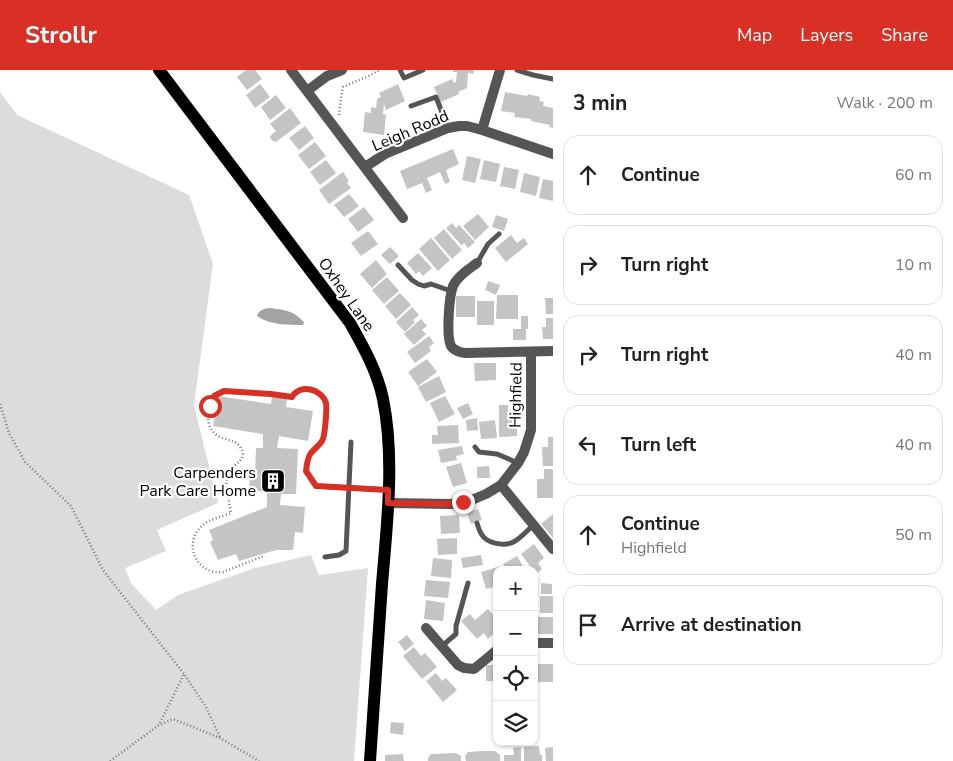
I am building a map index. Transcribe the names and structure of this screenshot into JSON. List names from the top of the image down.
{
  "streets": {
    "main road": ["Oxhey Lane"],
    "street": ["Leigh Rodd", "Highfield"]
  },
  "crossings": [
    ["Oxhey Lane", "Highfield"]
  ],
  "places": {
    "building": ["Carpenders Park Care Home"]
  },
  "page": {
    "header": "Strollr",
    "nav": ["Map", "Layers", "Share"],
    "heading": ["3 min", "Walk · 200 m"],
    "list": [
      ["Continue", "60 m"],
      ["Turn right", "10 m"],
      ["Turn right", "40 m"],
      ["Turn left", "40 m"],
      ["Continue", "Highfield", "50 m"],
      "Arrive at destination"
    ],
    "map_buttons": ["+", "−"]
  }
}
